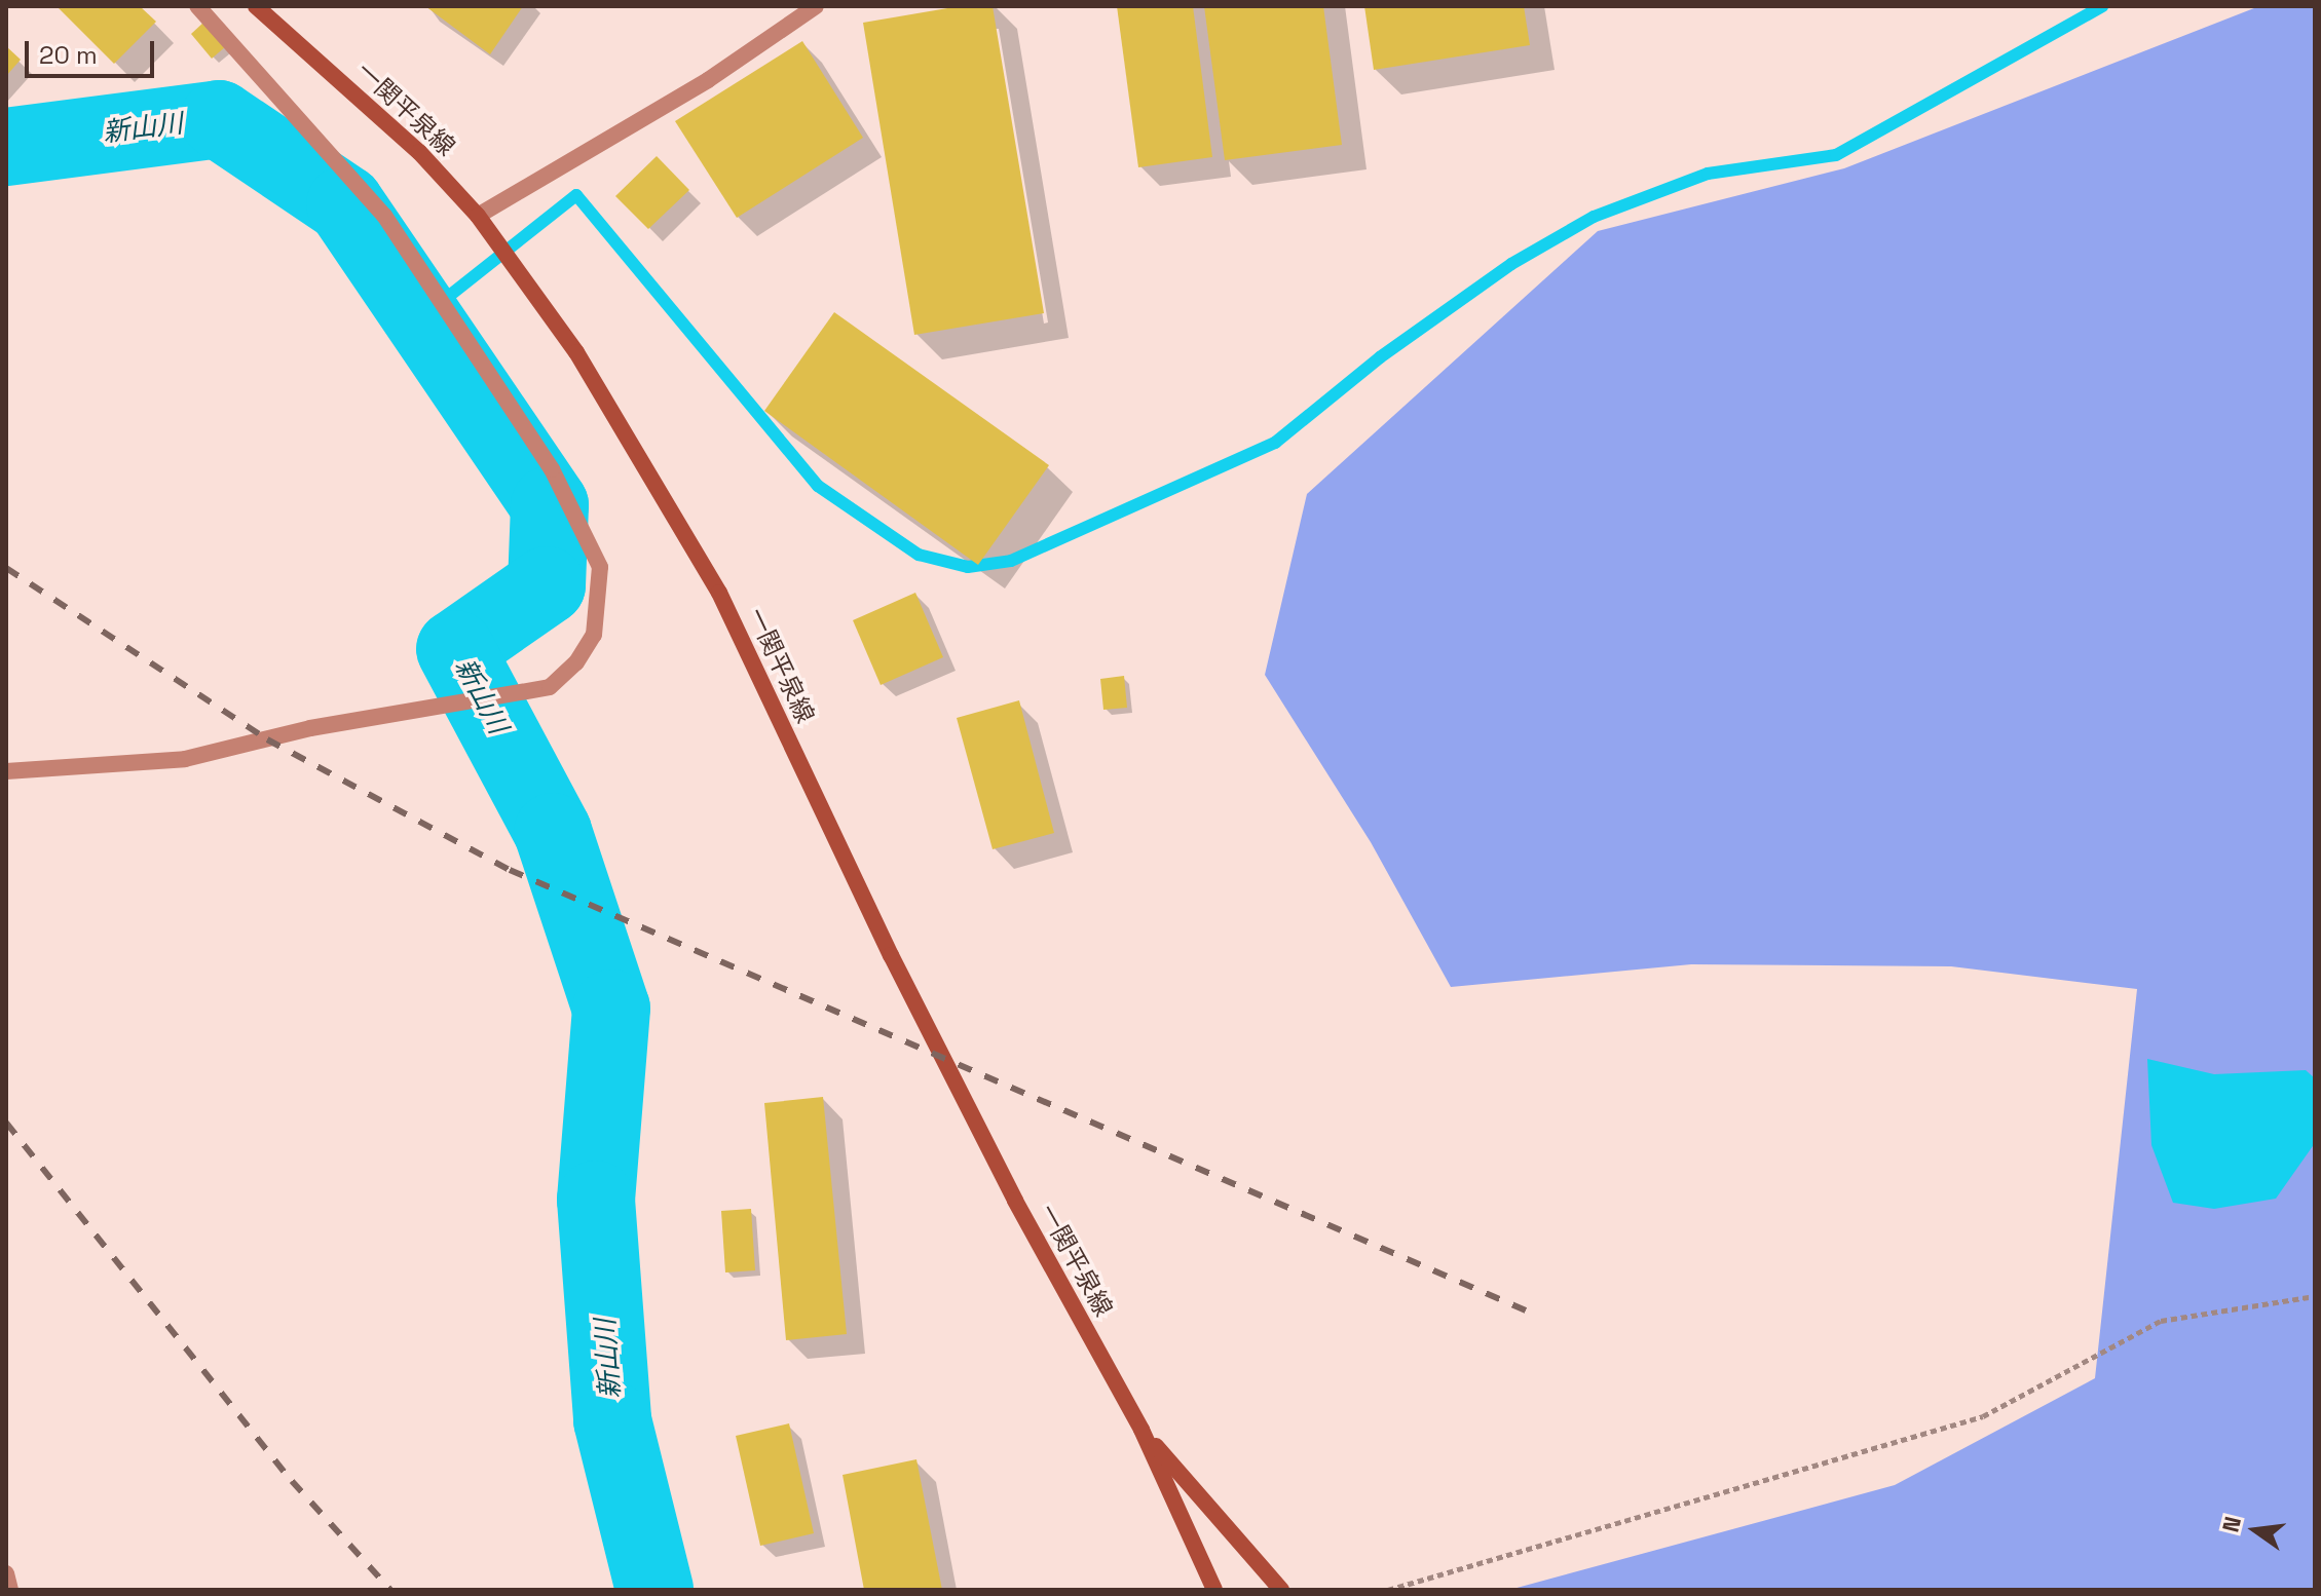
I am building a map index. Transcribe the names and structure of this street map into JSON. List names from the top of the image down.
{
  "streets": {
    "main road": ["一関平泉線"]
  },
  "water": ["新山川"],
  "scale_bar": "20 m",
  "north": "left"
}
